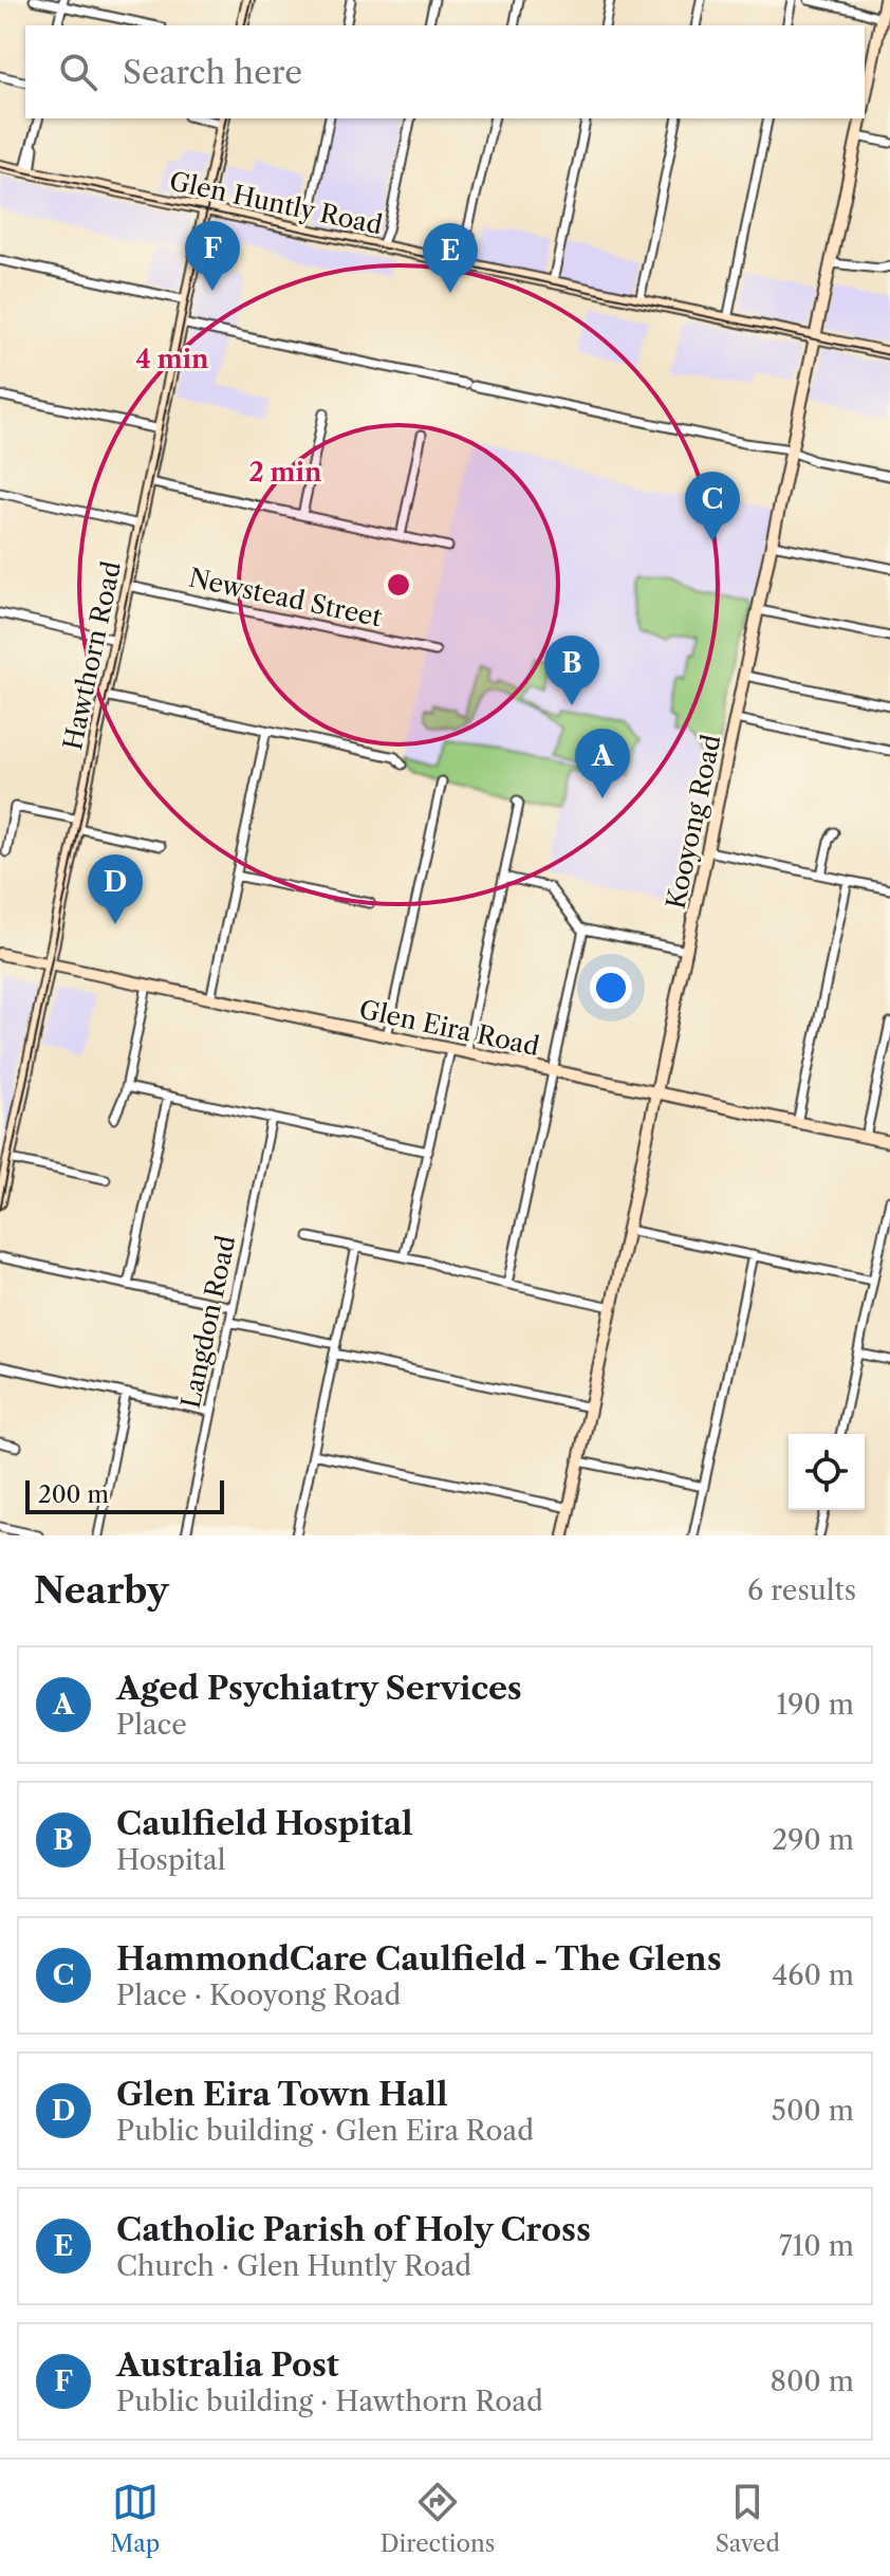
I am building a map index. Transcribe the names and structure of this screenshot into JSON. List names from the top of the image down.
{
  "streets": {
    "street": [
      "Glen Huntly Road",
      "Newstead Street",
      "Hawthorn Road",
      "Kooyong Road",
      "Glen Eira Road",
      "Langdon Road"
    ]
  },
  "crossings": [
    ["Glen Huntly Road", "Hawthorn Road"],
    ["Glen Huntly Road", "Kooyong Road"],
    ["Newstead Street", "Hawthorn Road"],
    ["Hawthorn Road", "Glen Eira Road"],
    ["Kooyong Road", "Glen Eira Road"]
  ],
  "scale_bar": "200 m",
  "page": {
    "search": "Search here",
    "pins": [
      "F",
      "E",
      "C",
      "B",
      "A",
      "D"
    ],
    "scale": "200 m",
    "heading": ["Nearby", "6 results"],
    "list": [
      {
        "mark": "A",
        "name": "Aged Psychiatry Services",
        "note": "Place",
        "value": "190 m"
      },
      {
        "mark": "B",
        "name": "Caulfield Hospital",
        "note": "Hospital",
        "value": "290 m"
      },
      {
        "mark": "C",
        "name": "HammondCare Caulfield - The Glens",
        "note": "Place · Kooyong Road",
        "value": "460 m"
      },
      {
        "mark": "D",
        "name": "Glen Eira Town Hall",
        "note": "Public building · Glen Eira Road",
        "value": "500 m"
      },
      {
        "mark": "E",
        "name": "Catholic Parish of Holy Cross",
        "note": "Church · Glen Huntly Road",
        "value": "710 m"
      },
      {
        "mark": "F",
        "name": "Australia Post",
        "note": "Public building · Hawthorn Road",
        "value": "800 m"
      }
    ],
    "nav": ["Map", "Directions", "Saved"]
  },
  "rings": ["4 min", "2 min"]
}
